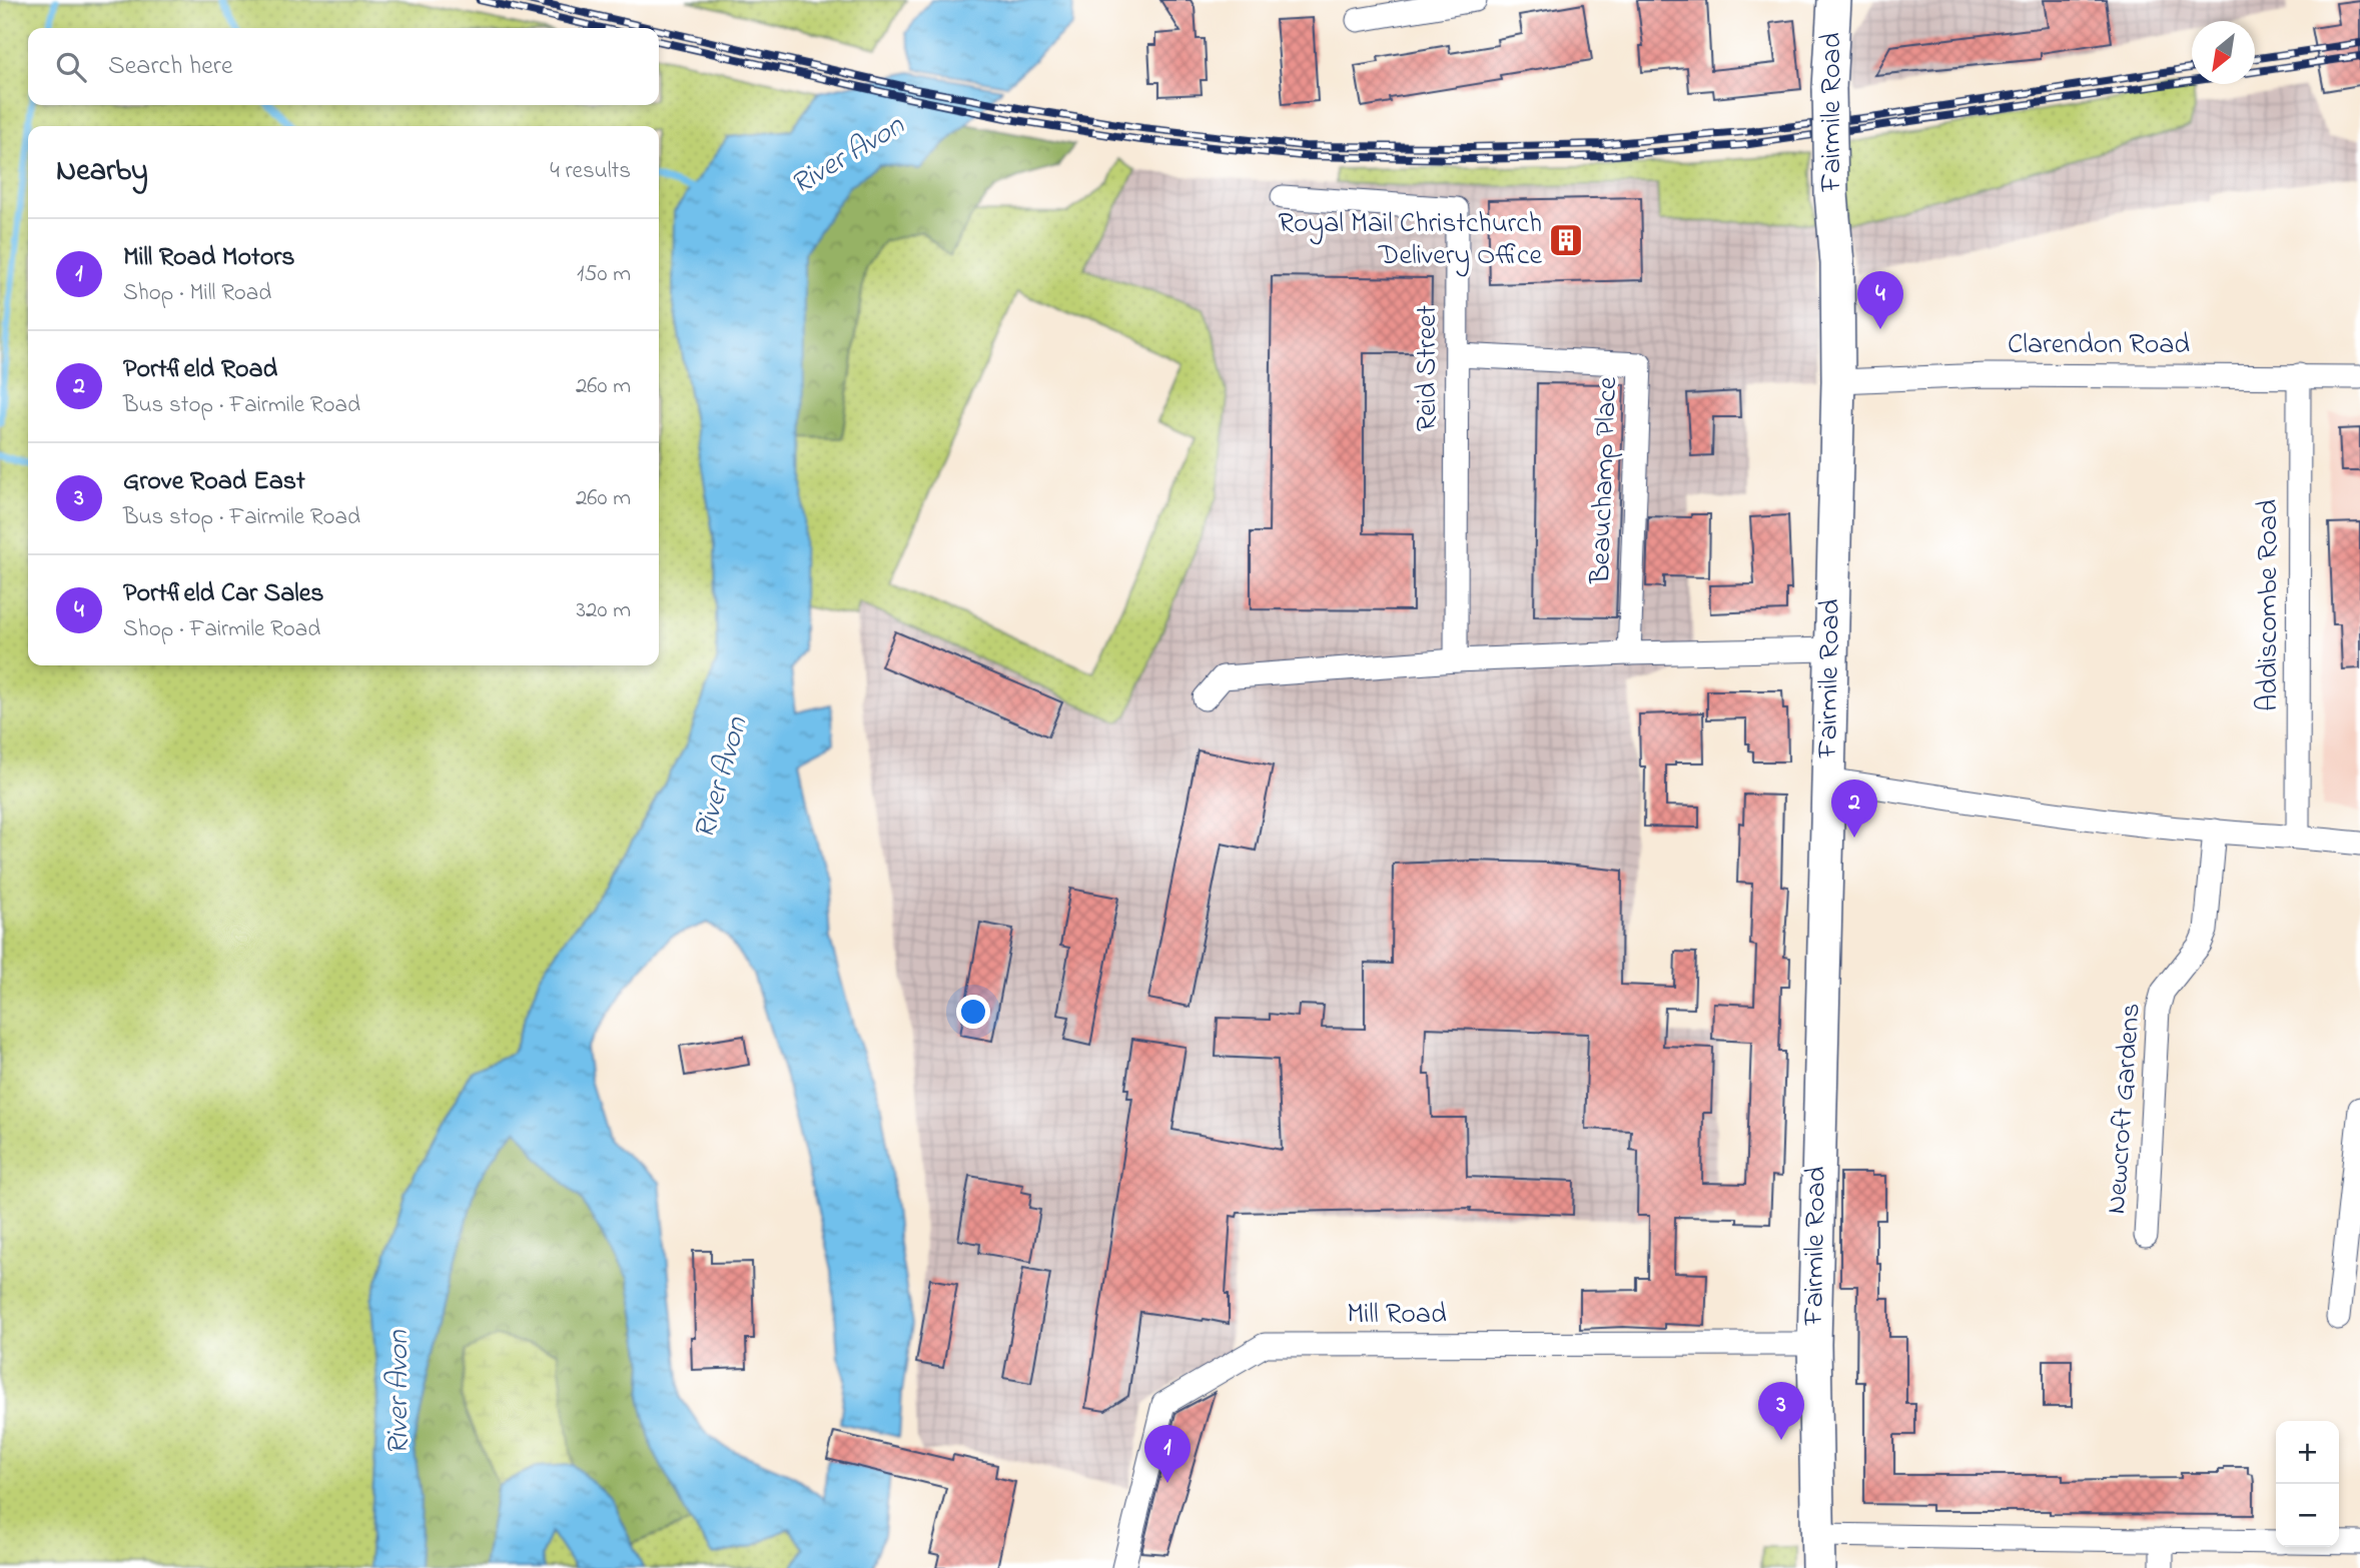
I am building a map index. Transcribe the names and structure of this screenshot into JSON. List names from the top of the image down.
{
  "streets": {
    "main road": ["Fairmile Road"],
    "street": [
      "Clarendon Road",
      "Reid Street",
      "Beauchamp Place",
      "Addiscombe Road",
      "Newcroft Gardens",
      "Mill Road"
    ]
  },
  "crossings": [
    ["Fairmile Road", "Clarendon Road"],
    ["Fairmile Road", "Mill Road"],
    ["Clarendon Road", "Addiscombe Road"],
    ["Reid Street", "Beauchamp Place"]
  ],
  "water": ["River Avon"],
  "places": {
    "building": ["Royal Mail Christchurch Delivery Office"]
  },
  "north": "bottom left",
  "page": {
    "search": "Search here",
    "heading": ["Nearby", "4 results"],
    "list": [
      {
        "mark": "1",
        "name": "Mill Road Motors",
        "note": "Shop · Mill Road",
        "value": "150 m"
      },
      {
        "mark": "2",
        "name": "Portfield Road",
        "note": "Bus stop · Fairmile Road",
        "value": "260 m"
      },
      {
        "mark": "3",
        "name": "Grove Road East",
        "note": "Bus stop · Fairmile Road",
        "value": "260 m"
      },
      {
        "mark": "4",
        "name": "Portfield Car Sales",
        "note": "Shop · Fairmile Road",
        "value": "320 m"
      }
    ],
    "pins": [
      "4",
      "2",
      "3",
      "1"
    ],
    "map_buttons": ["+", "−"]
  }
}
